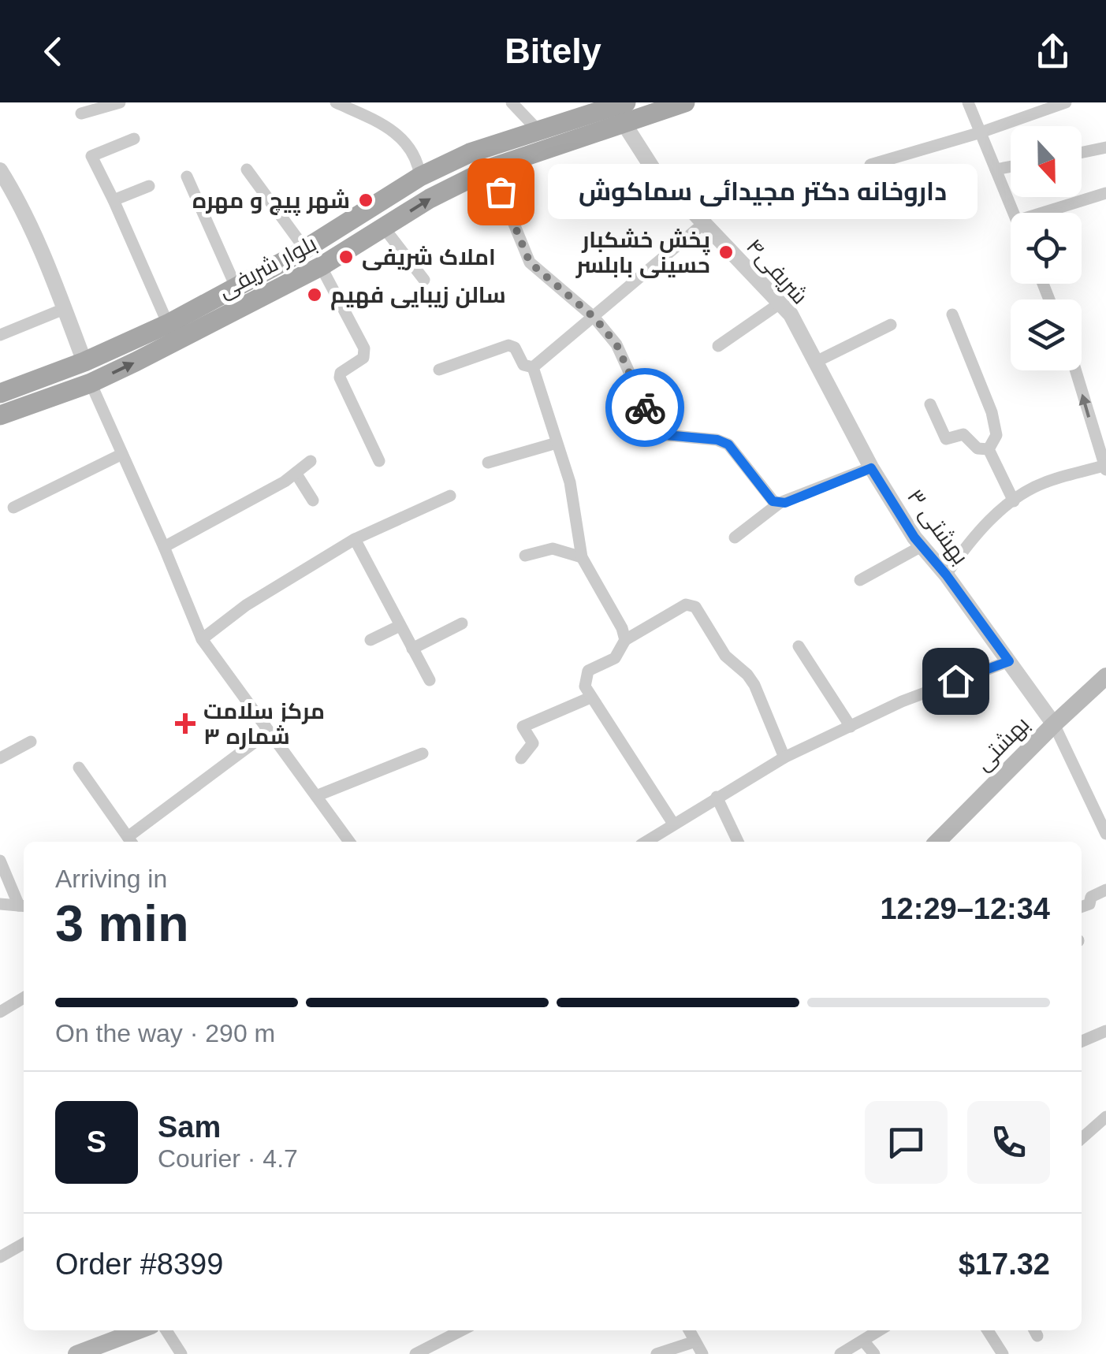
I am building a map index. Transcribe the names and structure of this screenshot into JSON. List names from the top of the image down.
{
  "streets": {
    "main road": ["بلوار شریفی", "بهشتی"],
    "street": ["شریفی۴", "بهشتی ۳"]
  },
  "crossings": [
    ["بلوار شریفی", "شریفی۴"],
    ["شریفی۴", "بهشتی ۳"],
    ["بهشتی ۳", "بهشتی"]
  ],
  "places": {
    "other": [
      "داروخانه دکتر مجیدائی سماکوش",
      "شهر پیچ و مهره",
      "پخش خشکبار حسینی بابلسر",
      "املاک شریفی",
      "سالن زیبایی فهیم"
    ],
    "health": ["مرکز سلامت شماره ۳"]
  },
  "north": "bottom",
  "page": {
    "header": "Bitely",
    "bubble": "داروخانه دکتر مجیدائی سماکوش",
    "heading": ["3 min", "Arriving in", "12:29–12:34"],
    "panel": [
      "Sam",
      "Courier · 4.7",
      "Order #8399",
      "$17.32"
    ],
    "bar": "On the way · 290 m",
    "round": "S"
  }
}
